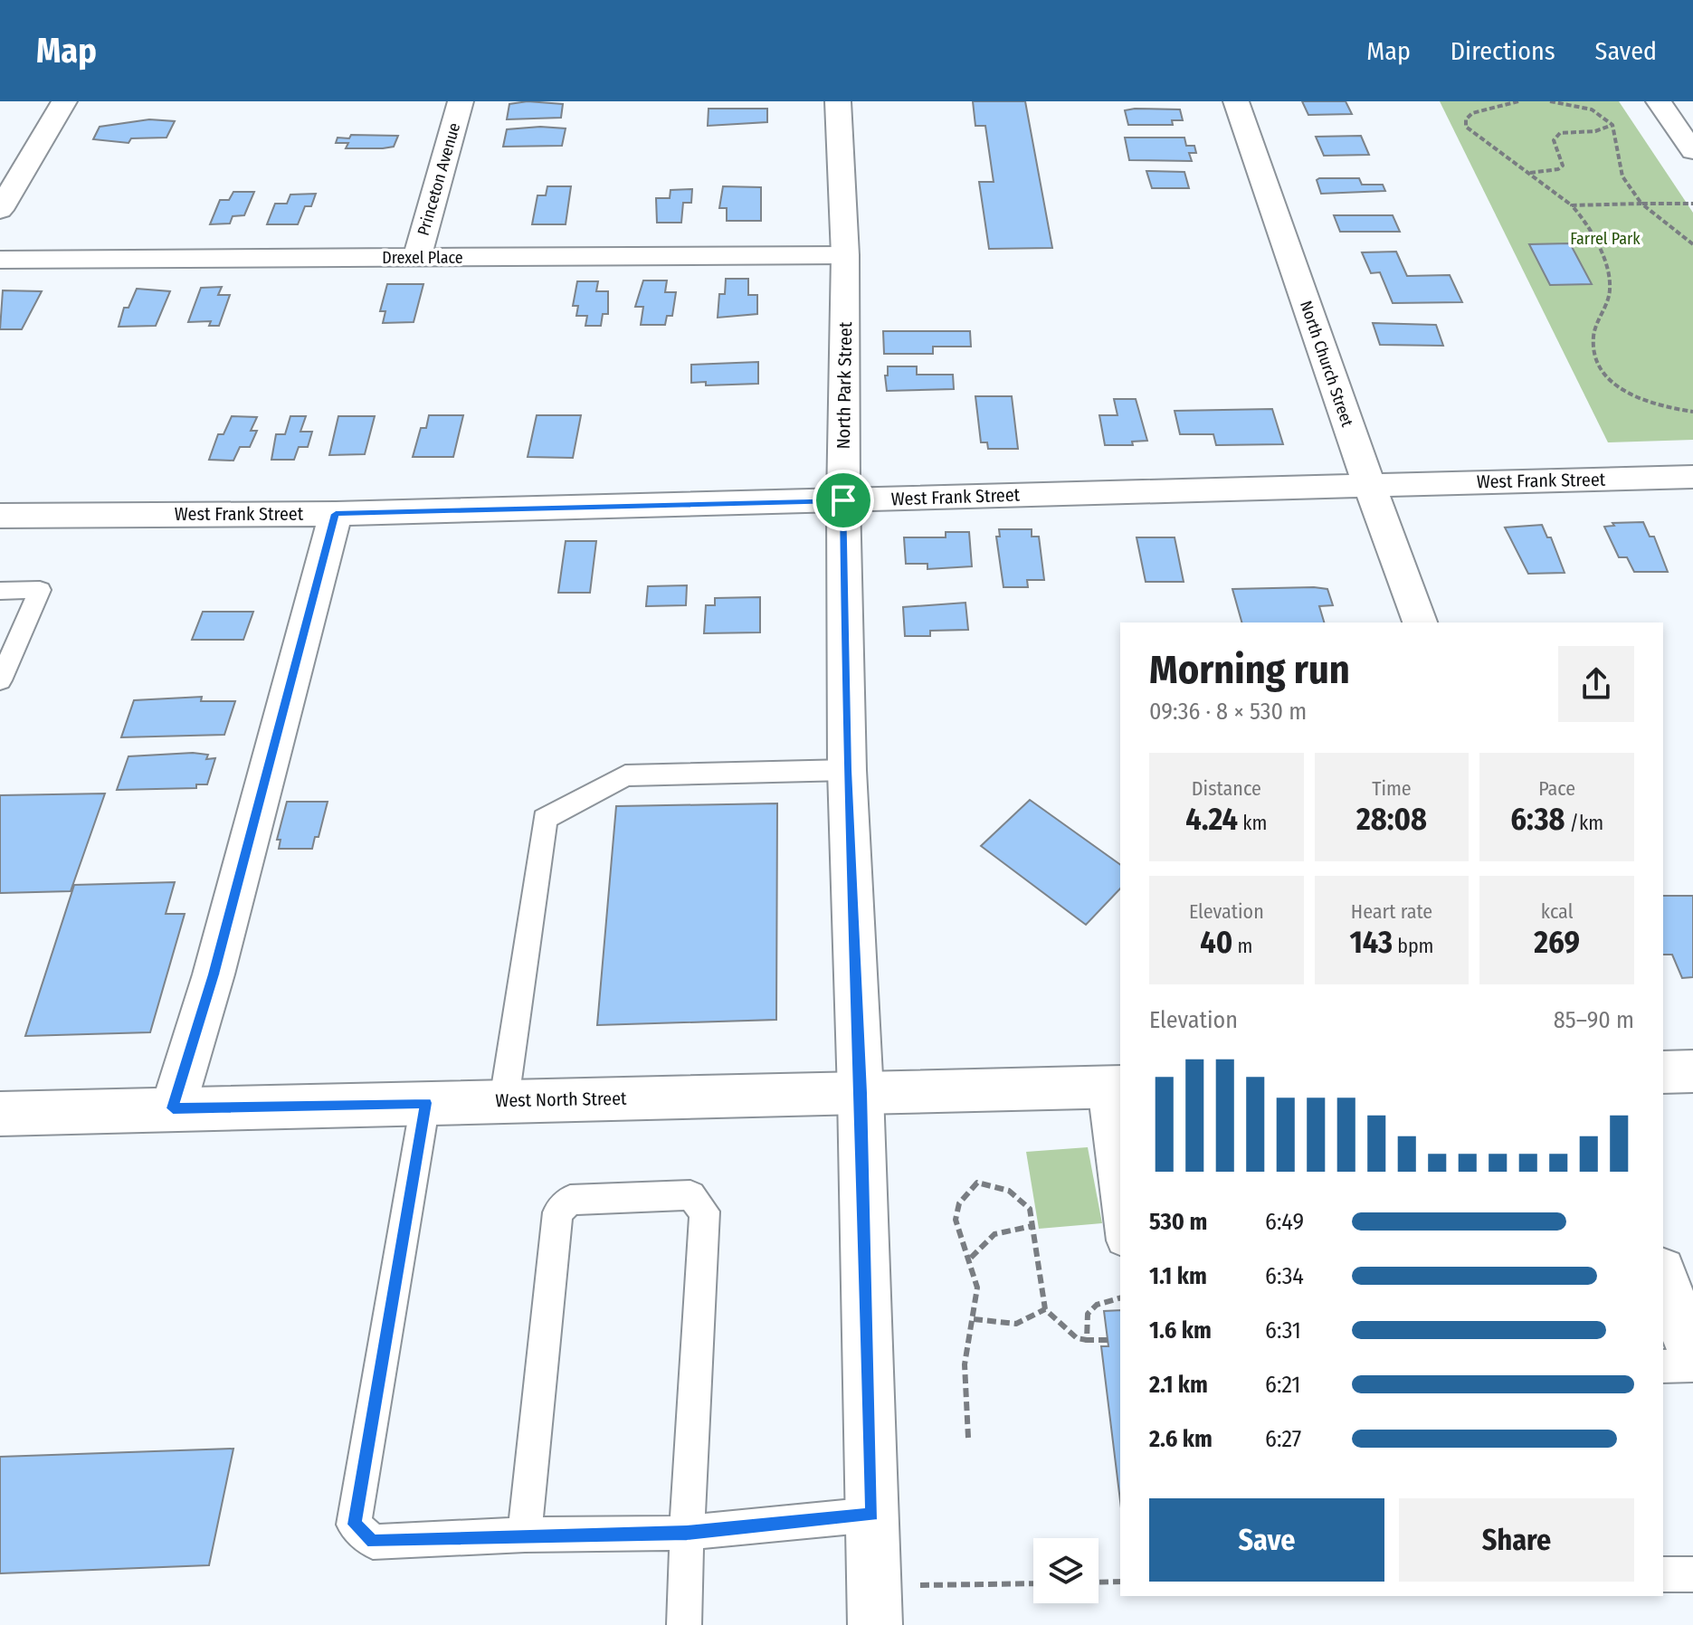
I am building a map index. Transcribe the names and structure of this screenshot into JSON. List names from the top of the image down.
{
  "streets": {
    "street": [
      "Princeton Avenue",
      "Drexel Place",
      "North Church Street",
      "North Park Street",
      "West Frank Street",
      "West North Street"
    ]
  },
  "crossings": [
    ["Princeton Avenue", "Drexel Place"],
    ["Drexel Place", "North Park Street"],
    ["North Church Street", "West Frank Street"],
    ["North Park Street", "West Frank Street"],
    ["North Park Street", "West North Street"]
  ],
  "parks": ["Farrel Park"],
  "page": {
    "header": "Map",
    "nav": ["Map", "Directions", "Saved"],
    "heading": ["Morning run", "09:36 · 8 × 530 m"],
    "stats": [
      ["Distance", "4.24 km"],
      ["Time", "28:08"],
      ["Pace", "6:38 /km"],
      ["Elevation", "40 m"],
      ["Heart rate", "143 bpm"],
      ["kcal", "269"]
    ],
    "chart": ["Elevation", "85–90 m"],
    "list": [
      {
        "name": "530 m",
        "note": "6:49"
      },
      {
        "name": "1.1 km",
        "note": "6:34"
      },
      {
        "name": "1.6 km",
        "note": "6:31"
      },
      {
        "name": "2.1 km",
        "note": "6:21"
      },
      {
        "name": "2.6 km",
        "note": "6:27"
      }
    ],
    "buttons": ["Save", "Share"]
  }
}
